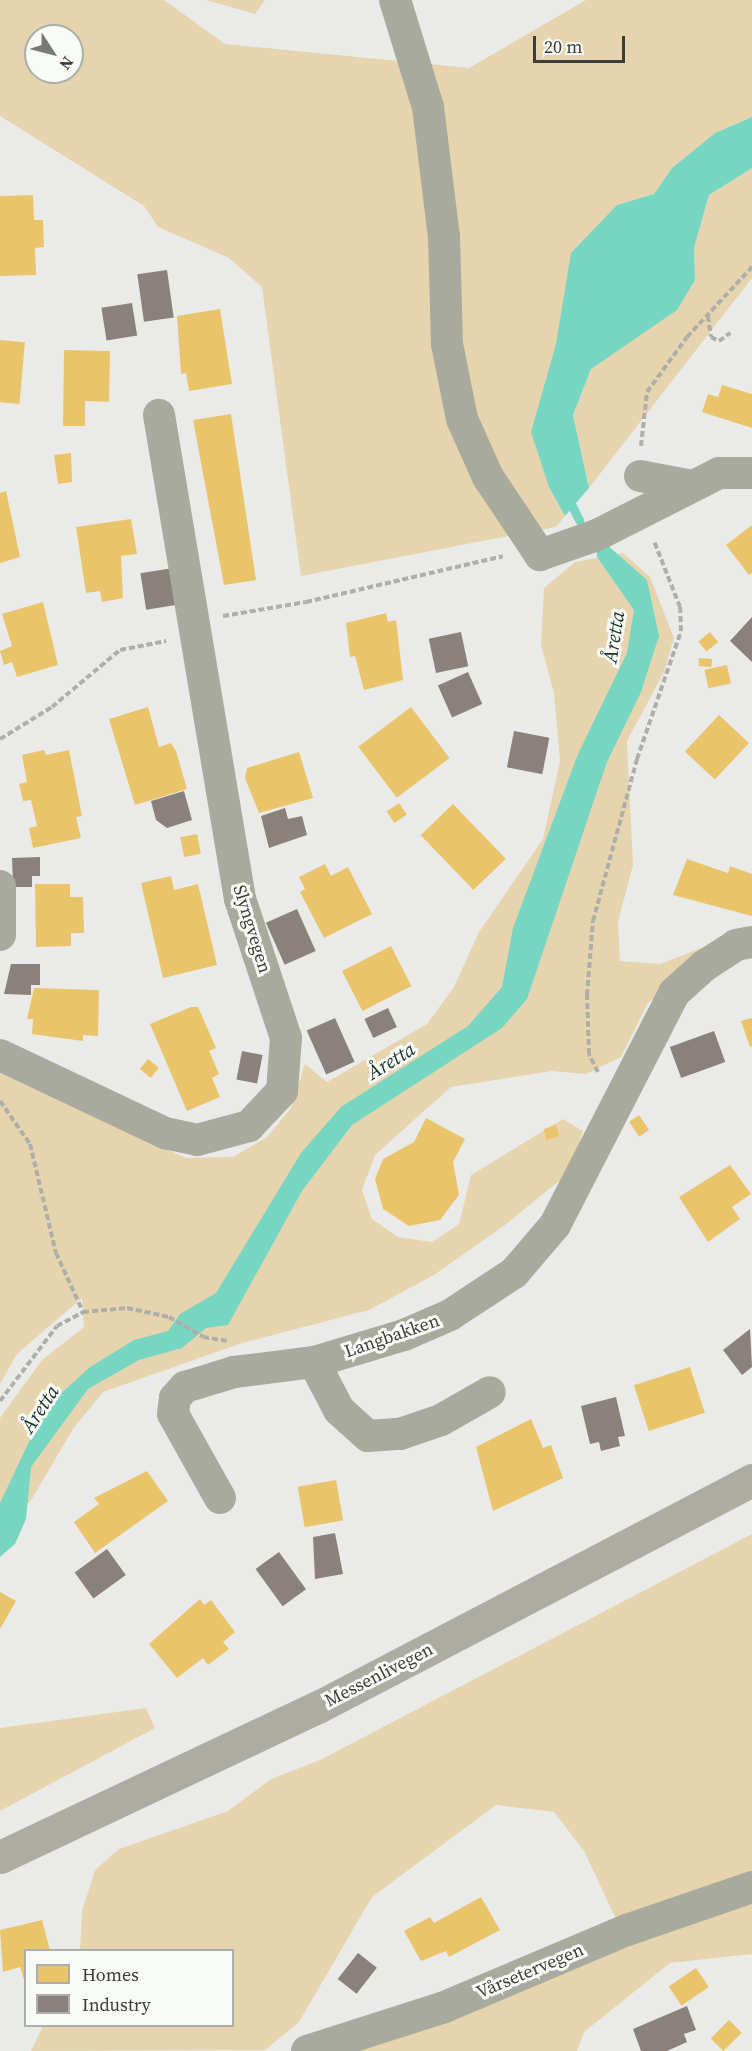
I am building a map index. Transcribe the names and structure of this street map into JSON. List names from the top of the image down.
{
  "streets": {
    "main road": ["Messenlivegen"],
    "street": ["Slyngvegen", "Langbakken", "Vårsetervegen"]
  },
  "water": ["Åretta"],
  "legend": ["Homes", "Industry"],
  "scale_bar": "20 m",
  "north": "bottom right"
}
